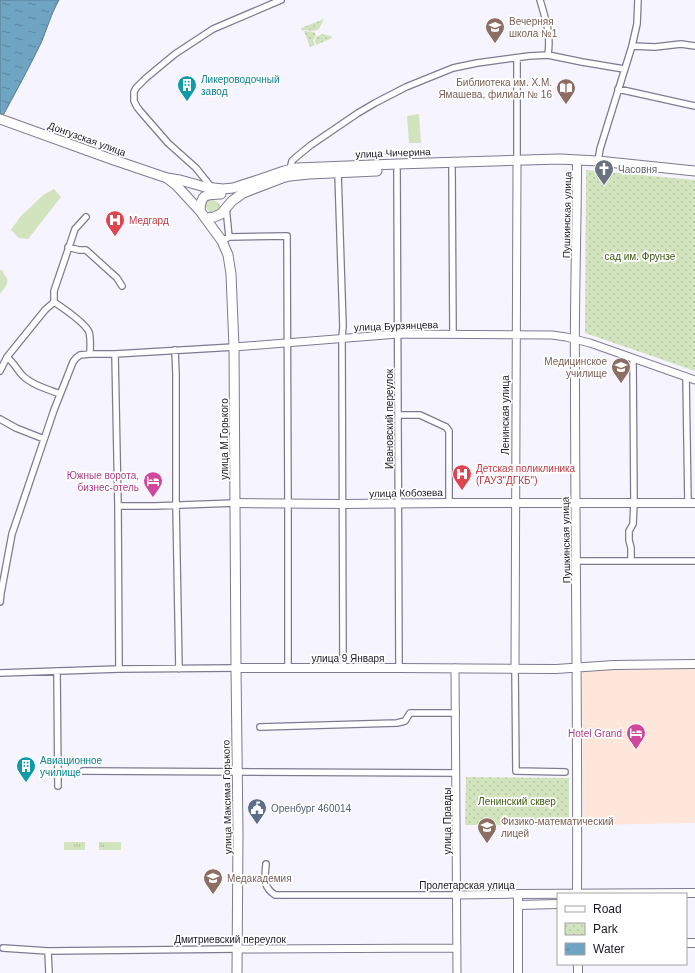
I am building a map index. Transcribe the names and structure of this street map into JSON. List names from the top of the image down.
{
  "streets": {
    "main road": [
      "Донгузская улица",
      "улица Чичерина",
      "Пушкинская улица",
      "улица М.Горького",
      "улица Кобозева",
      "улица 9 Января",
      "улица Максима Горького",
      "Пролетарская улица"
    ],
    "street": [
      "улица Бурзянцева",
      "Ленинская улица",
      "Ивановский переулок",
      "улица Правды",
      "Дмитриевский переулок"
    ]
  },
  "crossings": [
    ["Донгузская улица", "улица Чичерина"],
    ["Донгузская улица", "улица М.Горького"],
    ["улица Чичерина", "Пушкинская улица"],
    ["улица Чичерина", "Ленинская улица"],
    ["улица Чичерина", "Ивановский переулок"],
    ["улица Чичерина", "улица М.Горького"],
    ["Пушкинская улица", "улица Бурзянцева"],
    ["Пушкинская улица", "улица Кобозева"],
    ["Пушкинская улица", "улица 9 Января"],
    ["улица Бурзянцева", "Ленинская улица"],
    ["улица Бурзянцева", "Ивановский переулок"],
    ["улица Бурзянцева", "улица М.Горького"],
    ["Ленинская улица", "улица Кобозева"],
    ["Ленинская улица", "улица 9 Января"],
    ["Ивановский переулок", "улица Кобозева"],
    ["Ивановский переулок", "улица 9 Января"],
    ["улица М.Горького", "улица Кобозева"],
    ["улица М.Горького", "улица 9 Января"],
    ["улица М.Горького", "улица Максима Горького"],
    ["улица 9 Января", "улица Максима Горького"],
    ["улица 9 Января", "улица Правды"],
    ["улица Максима Горького", "Дмитриевский переулок"],
    ["улица Правды", "Пролетарская улица"],
    ["улица Правды", "Дмитриевский переулок"]
  ],
  "parks": ["сад им. Фрунзе", "Ленинский сквер"],
  "places": {
    "school or university": [
      "Вечерняя школа №1",
      "Медицинское училище",
      "Физико-математический лицей",
      "Медакадемия"
    ],
    "building": ["Ликероводочный завод", "Авиационное училище"],
    "library": ["Библиотека им. Х.М. Ямашева, филиал № 16"],
    "church": ["Часовня"],
    "hospital": ["Медгард", "Детская поликлиника (ГАУЗ\"ДГКБ\")"],
    "hotel": ["Южные ворота, бизнес-отель", "Hotel Grand"],
    "public building": ["Оренбург 460014"]
  },
  "legend": ["Road", "Park", "Water"]
}
